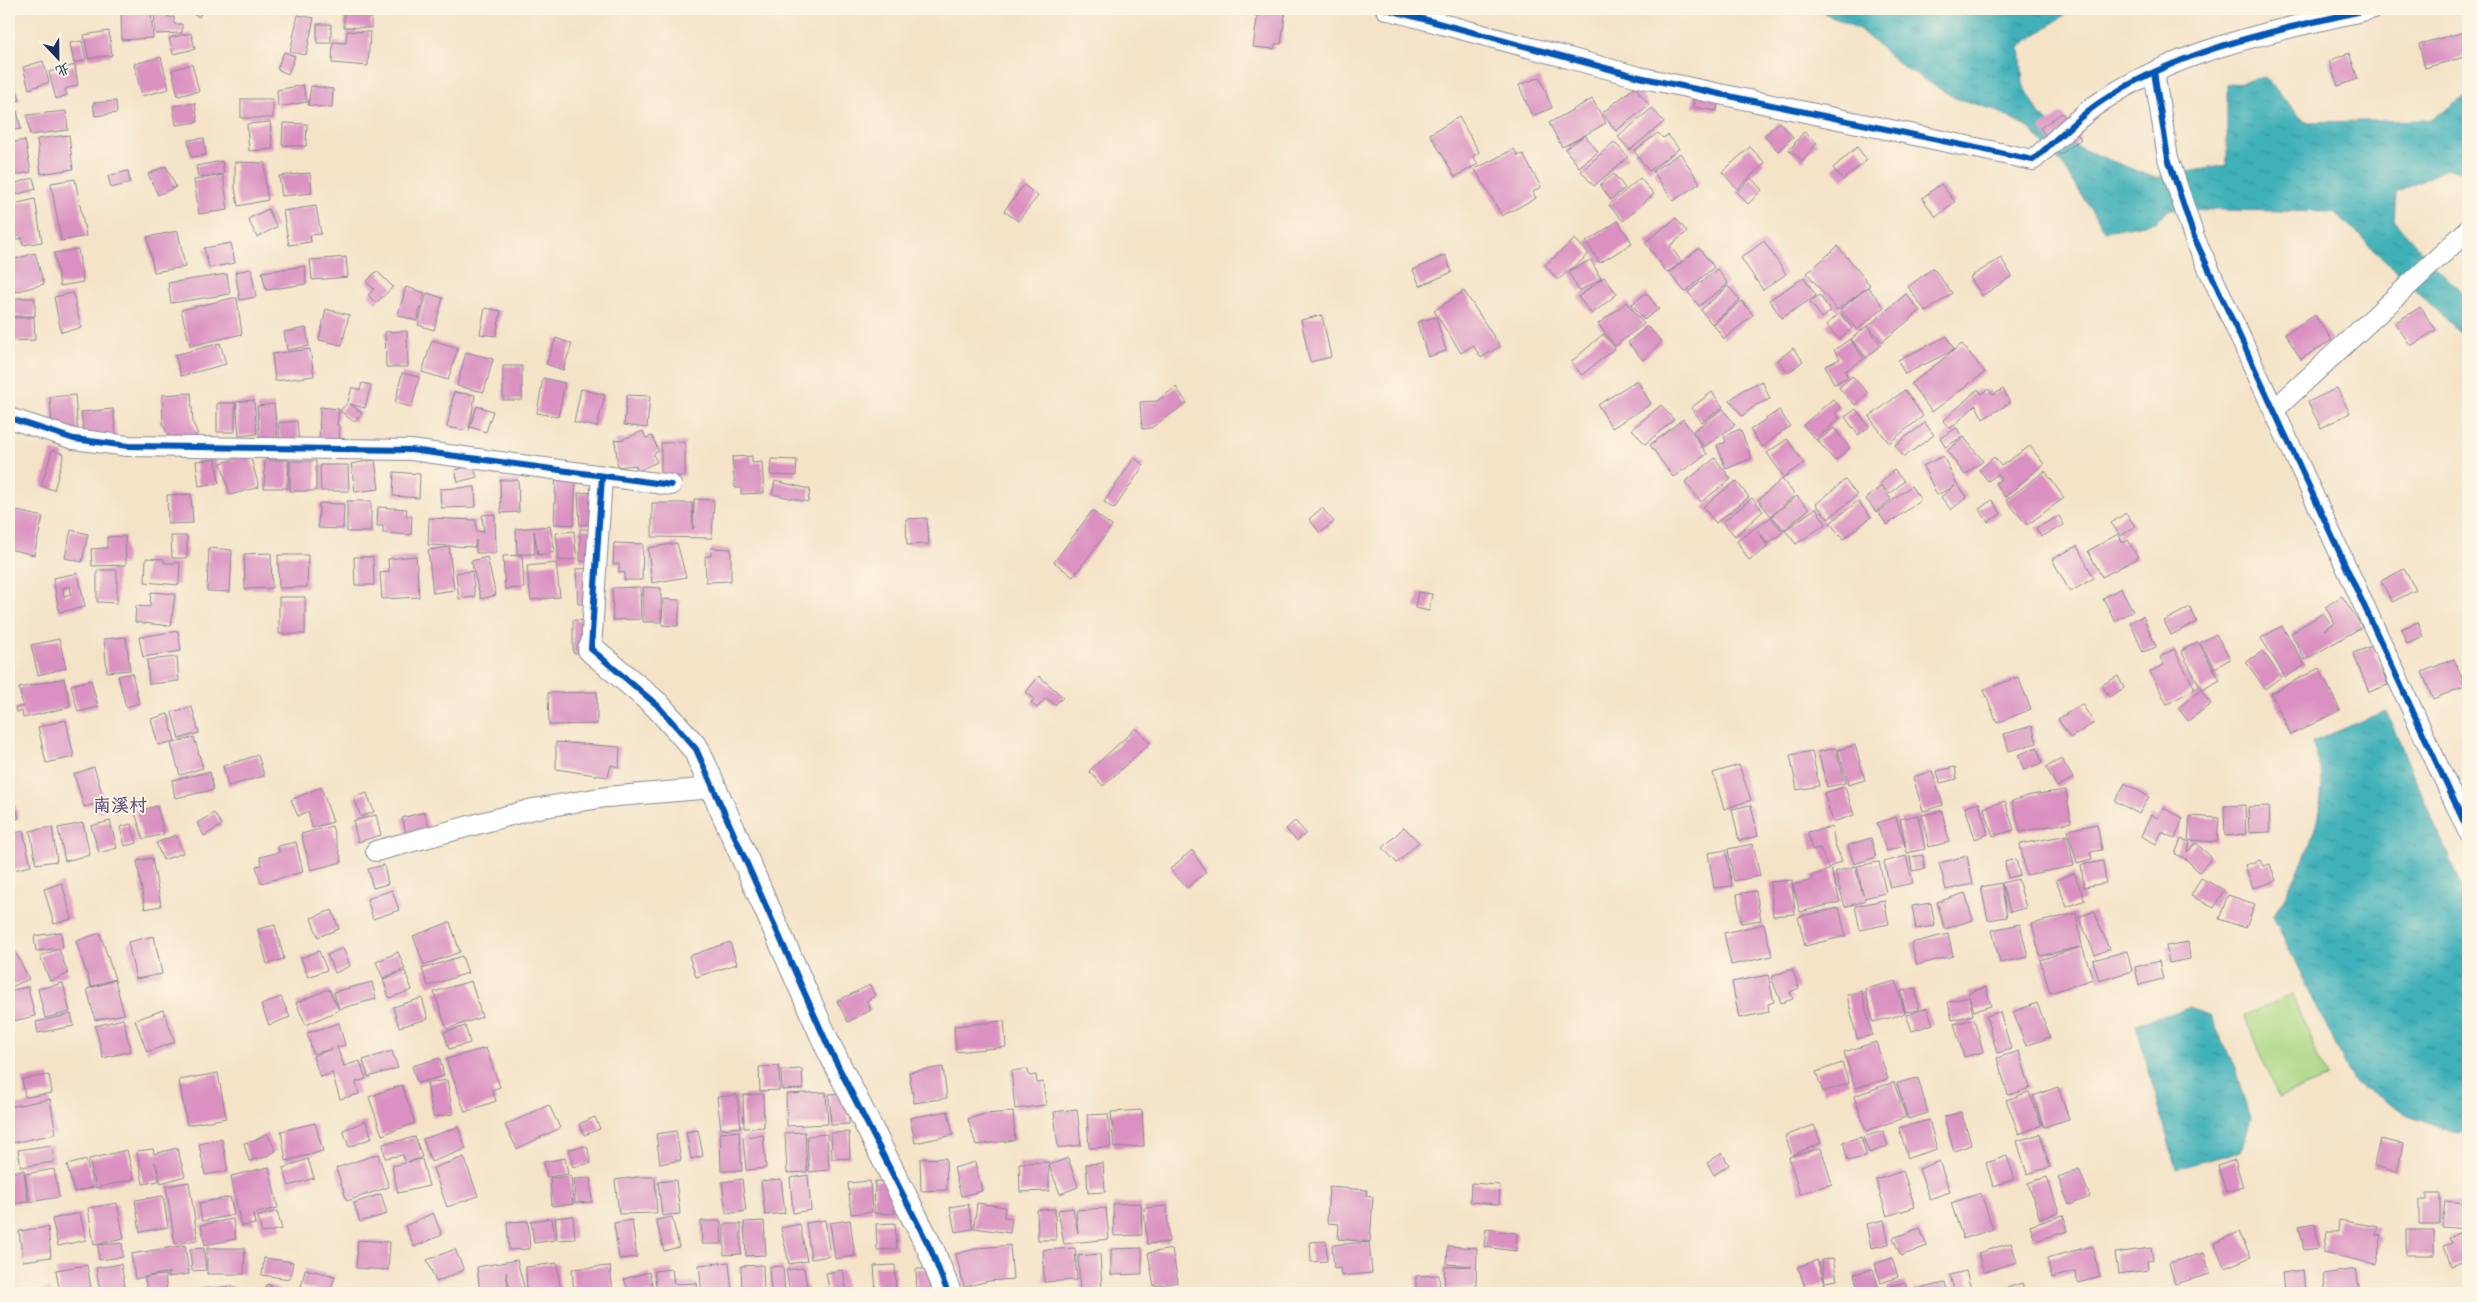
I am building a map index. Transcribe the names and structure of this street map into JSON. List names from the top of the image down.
{
  "districts": ["南溪村"],
  "north": "bottom"
}
